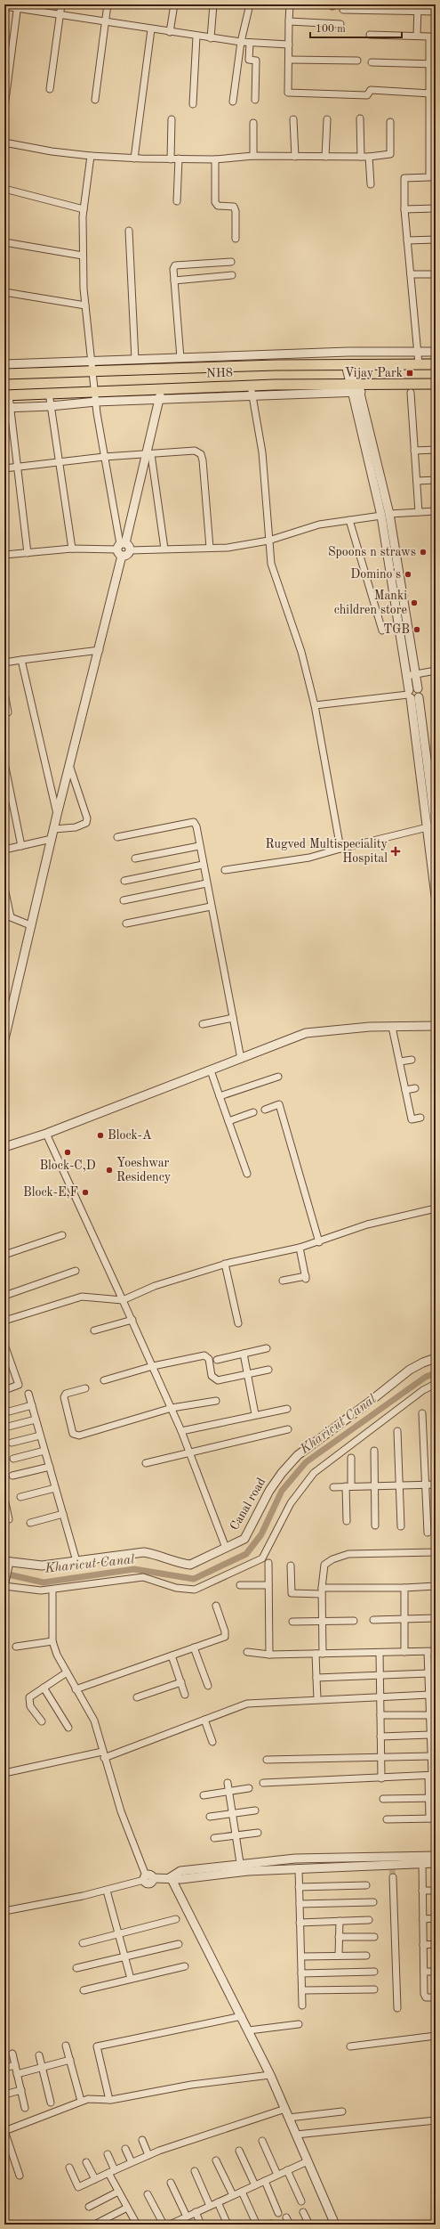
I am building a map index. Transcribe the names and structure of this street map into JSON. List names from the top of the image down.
{
  "streets": {
    "main road": ["NH8"],
    "street": ["Canal road"]
  },
  "water": ["Kharicut Canal"],
  "places": {
    "transit": ["Vijay Park"],
    "other": [
      "Spoons n straws",
      "Domino's",
      "Manki children store",
      "TGB",
      "Block-A",
      "Block-C,D",
      "Yoeshwar Residency",
      "Block-E,F"
    ],
    "health": ["Rugved Multispeciality Hospital"]
  },
  "scale_bar": "100 m"
}
